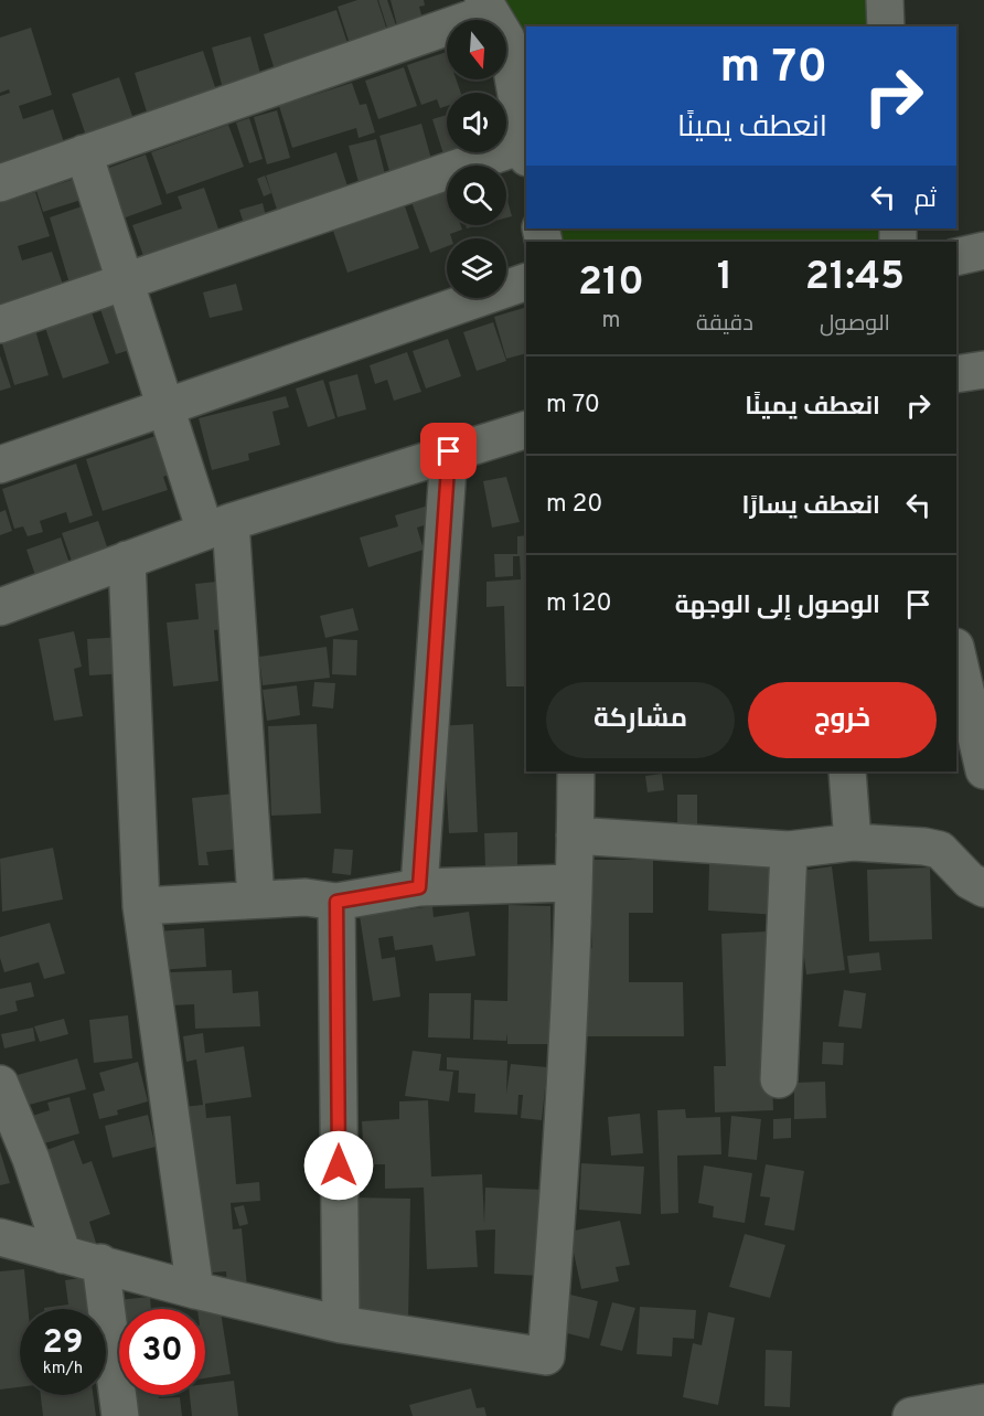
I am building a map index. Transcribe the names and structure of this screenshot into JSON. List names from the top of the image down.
{
  "north": "bottom",
  "page": {
    "turn": ["70 m", "انعطف يمينًا"],
    "then": "ثم",
    "eta": [
      "21:45",
      "الوصول",
      "1",
      "دقيقة",
      "210",
      "m"
    ],
    "list": [
      {
        "name": "انعطف يمينًا",
        "value": "70 m"
      },
      {
        "name": "انعطف يسارًا",
        "value": "20 m"
      },
      {
        "name": "الوصول إلى الوجهة",
        "value": "120 m"
      }
    ],
    "buttons": ["خروج", "مشاركة"],
    "speed": "29 km/h",
    "limit": "30"
  }
}
